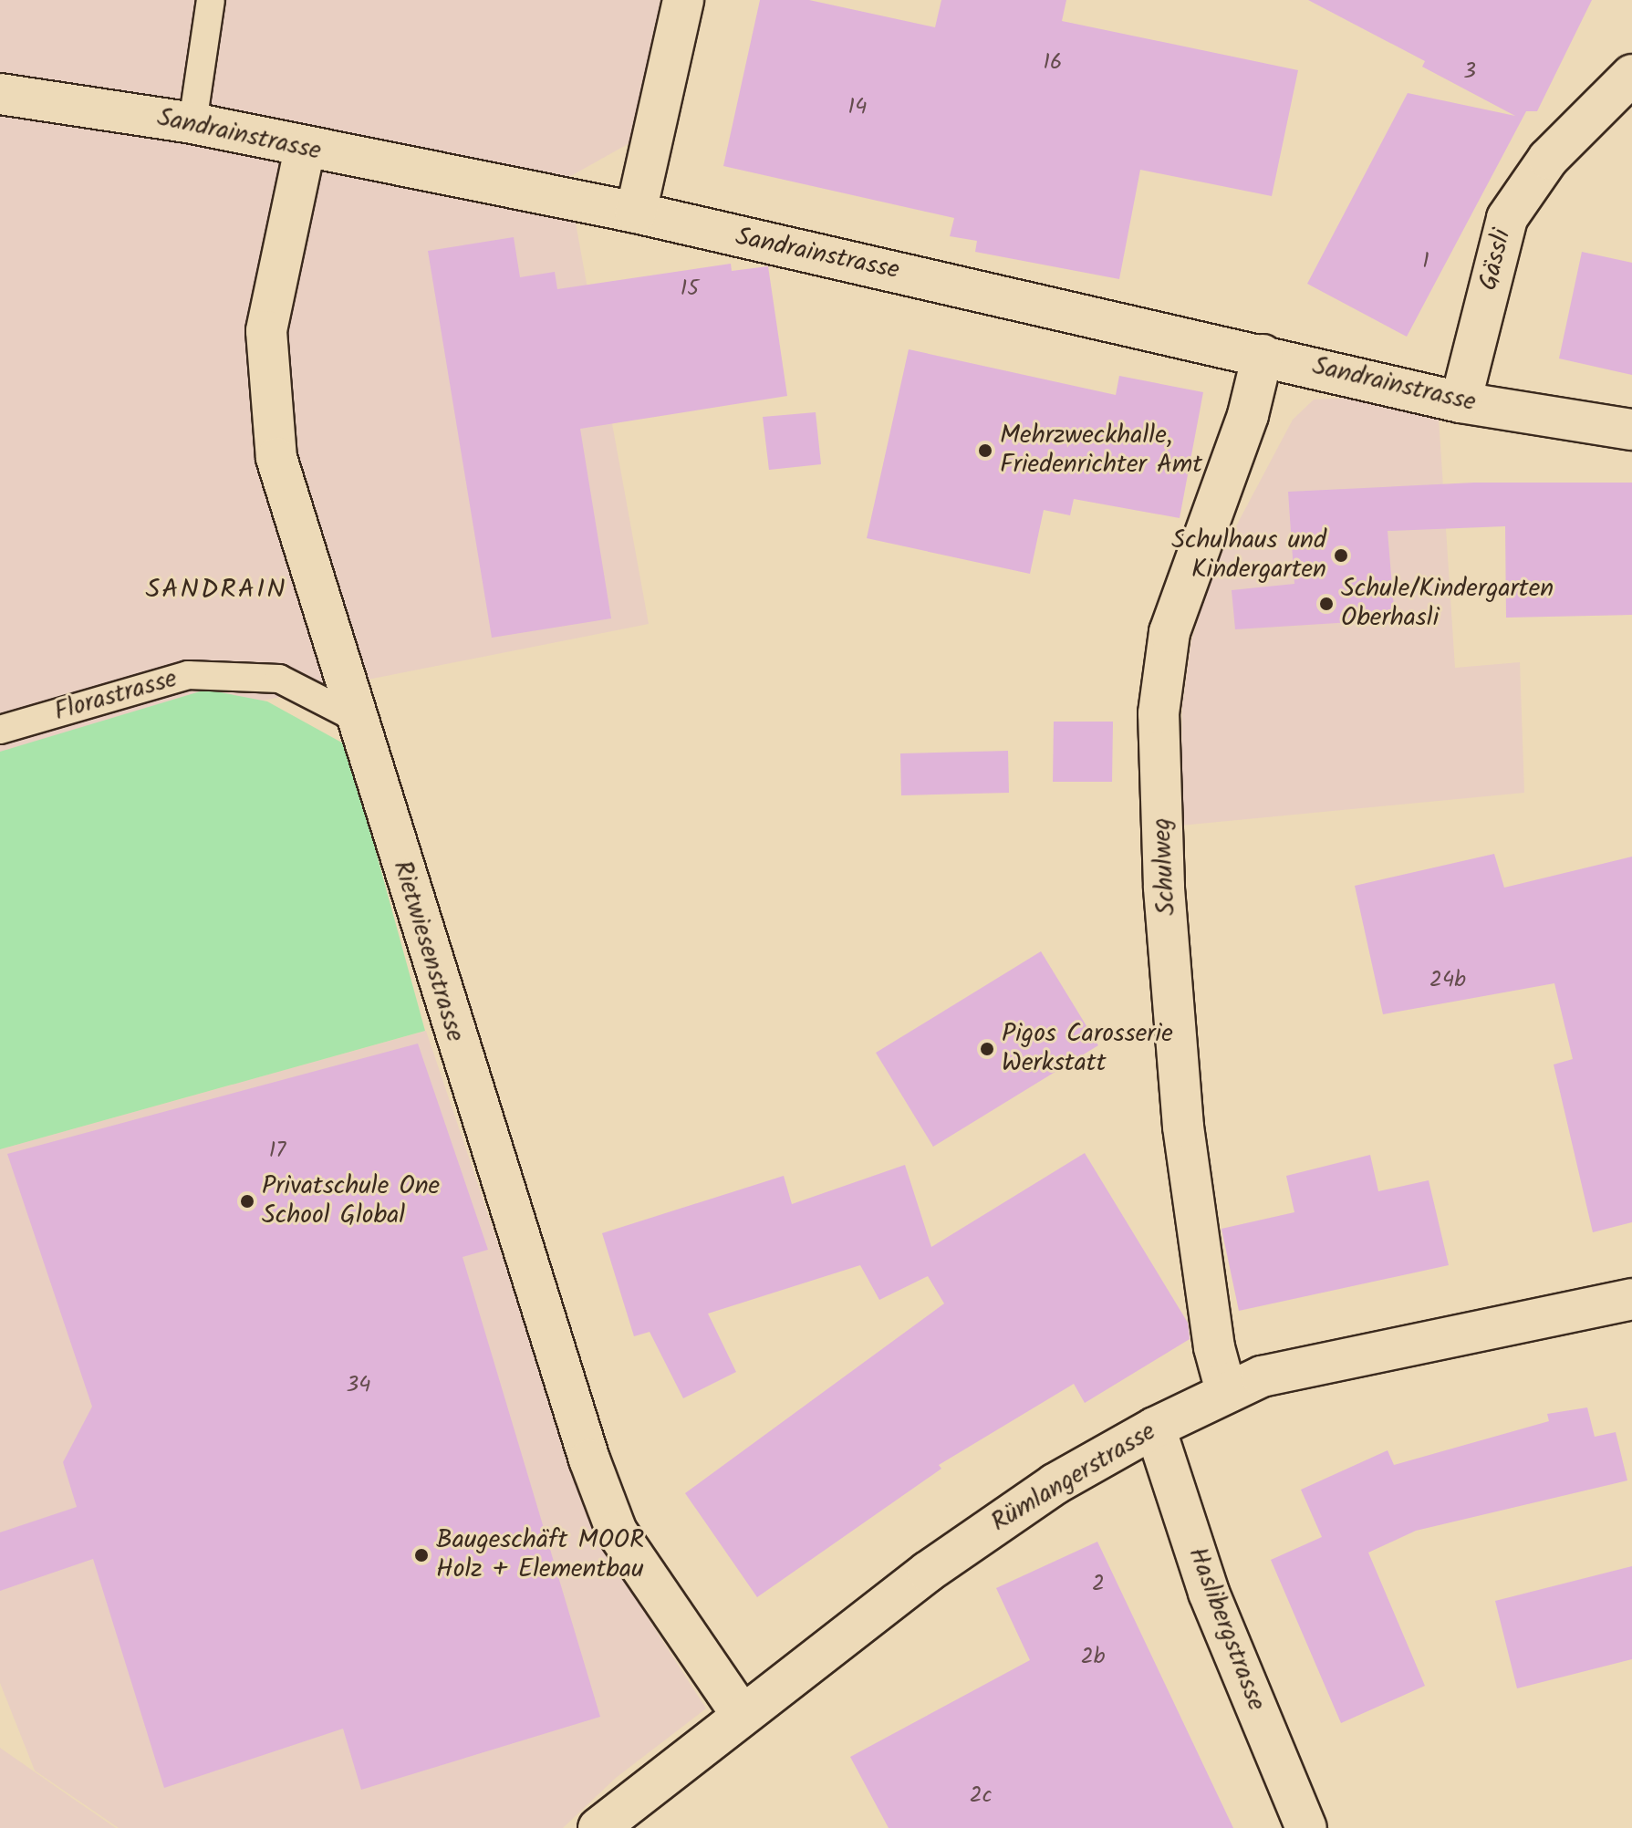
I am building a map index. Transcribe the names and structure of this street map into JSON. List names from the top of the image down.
{
  "streets": {
    "street": [
      "Sandrainstrasse",
      "Gässli",
      "Schulweg",
      "Rietwiesenstrasse",
      "Rümlangerstrasse",
      "Haslibergstrasse"
    ],
    "lane": ["Florastrasse"]
  },
  "crossings": [
    ["Sandrainstrasse", "Gässli"],
    ["Sandrainstrasse", "Schulweg"],
    ["Sandrainstrasse", "Rietwiesenstrasse"],
    ["Florastrasse", "Rietwiesenstrasse"],
    ["Schulweg", "Rümlangerstrasse"],
    ["Rietwiesenstrasse", "Rümlangerstrasse"],
    ["Rümlangerstrasse", "Haslibergstrasse"]
  ],
  "districts": ["SANDRAIN"],
  "places": [
    "Mehrzweckhalle, Friedenrichter Amt",
    "Schulhaus und Kindergarten",
    "Schule/Kindergarten Oberhasli",
    "Pigos Carosserie Werkstatt",
    "Privatschule One School Global",
    "Baugeschäft MOOR Holz + Elementbau"
  ],
  "house_numbers": [
    "16",
    "3",
    "14",
    "1",
    "15",
    "24b",
    "17",
    "34",
    "2",
    "2b",
    "2c"
  ]
}
